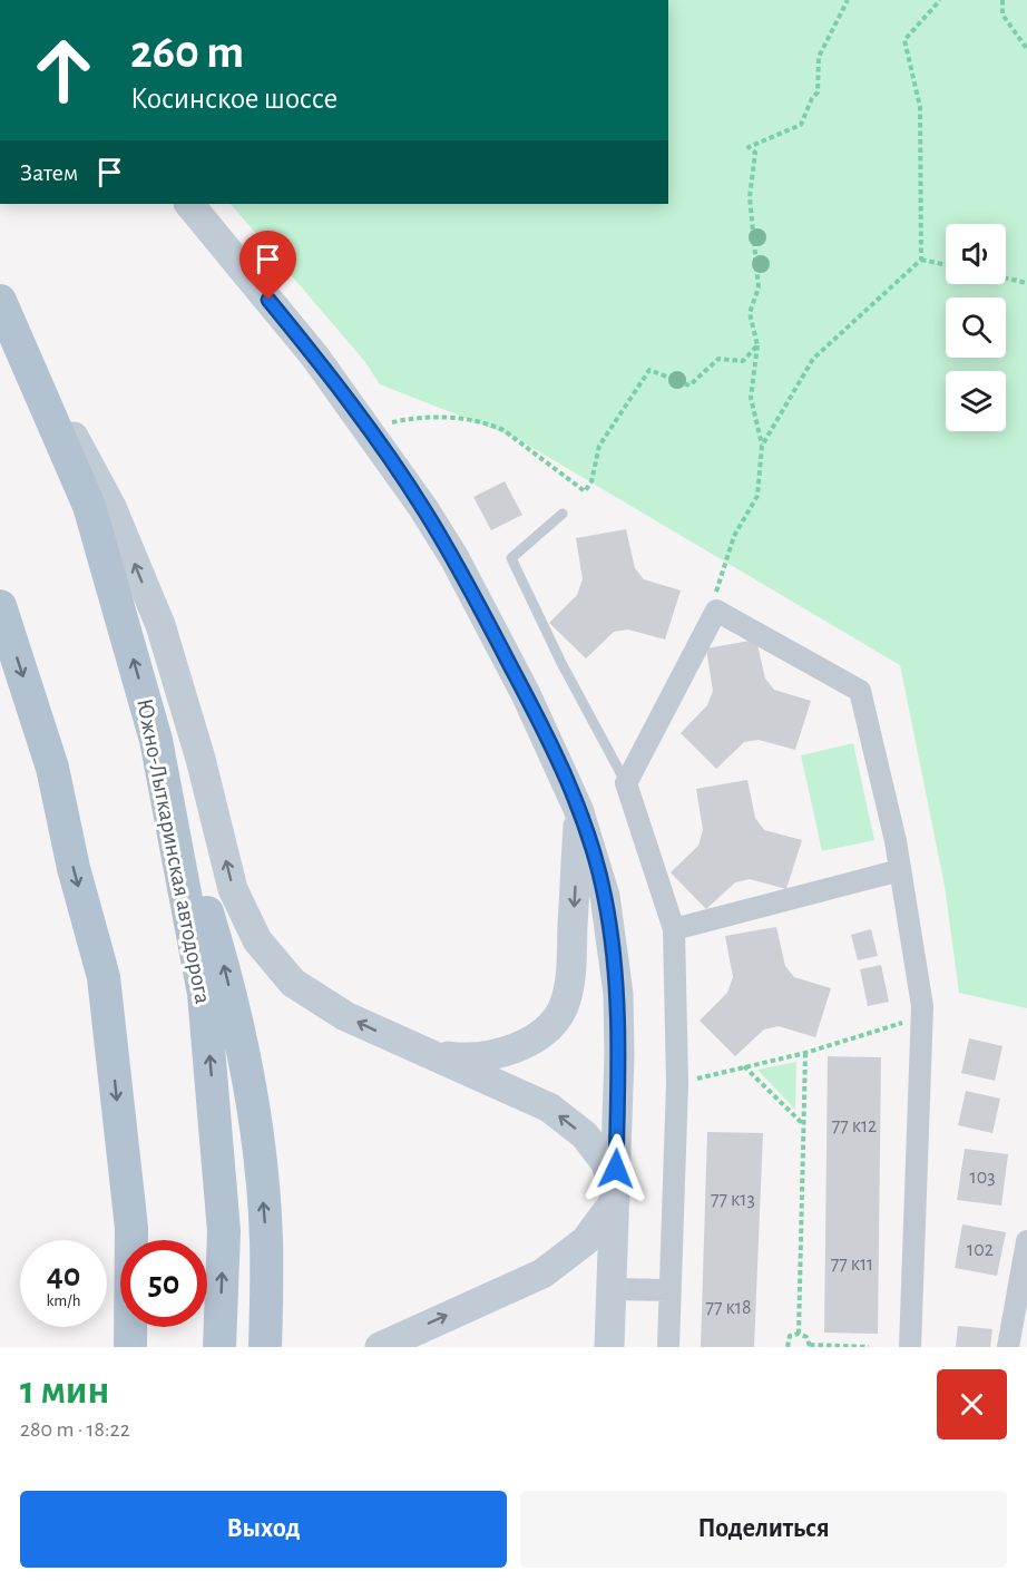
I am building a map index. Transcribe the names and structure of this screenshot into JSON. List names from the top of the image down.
{
  "streets": {
    "main road": ["Южно-Лыткаринская автодорога"]
  },
  "house_numbers": [
    "77 к12",
    "103",
    "77 к13",
    "102",
    "77 к11",
    "77 к18"
  ],
  "page": {
    "turn": ["260 m", "Косинское шоссе"],
    "then": "Затем",
    "speed": "40 km/h",
    "limit": "50",
    "heading": ["1 мин", "280 m · 18:22"],
    "buttons": ["Выход", "Поделиться"]
  }
}
